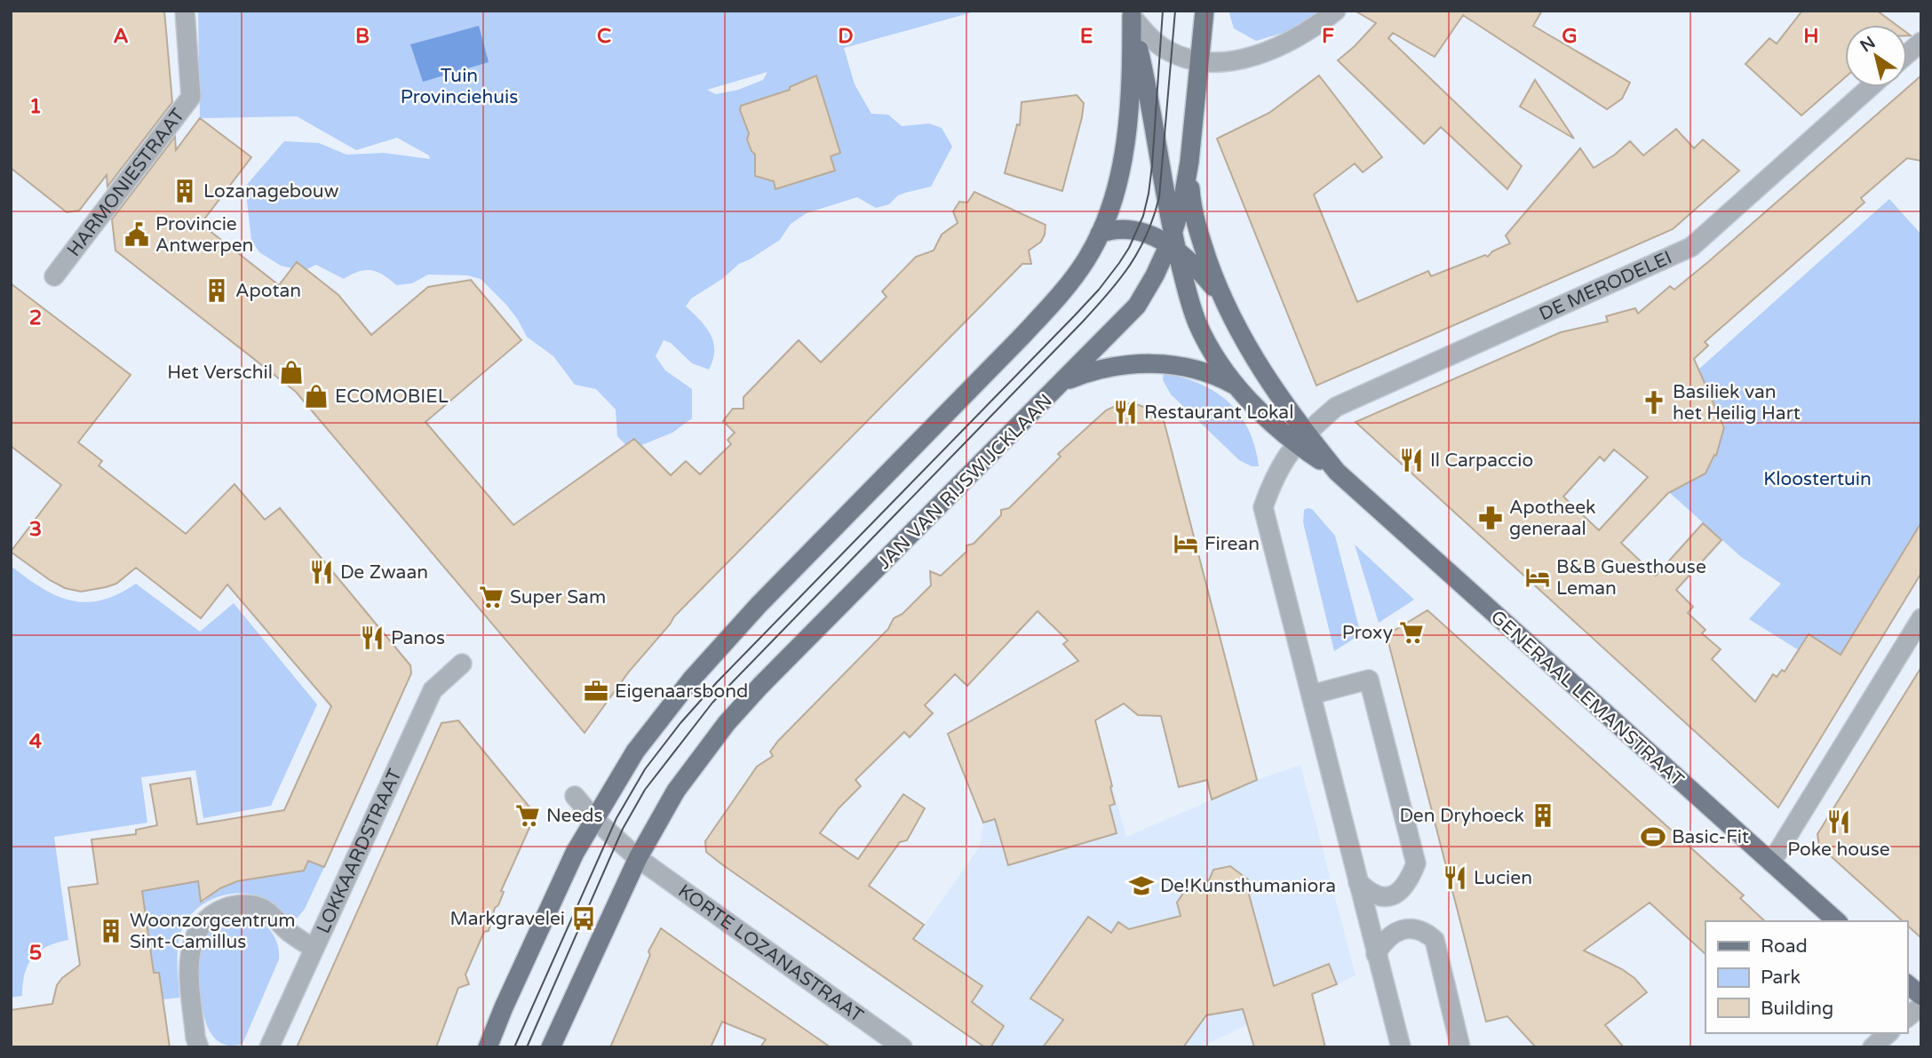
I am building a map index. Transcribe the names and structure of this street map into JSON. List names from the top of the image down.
{
  "streets": {
    "main road": ["JAN VAN RIJSWIJCKLAAN", "GENERAAL LEMANSTRAAT"],
    "street": [
      "HARMONIESTRAAT",
      "DE MERODELEI",
      "LOKKAARDSTRAAT",
      "KORTE LOZANASTRAAT"
    ]
  },
  "crossings": [
    ["DE MERODELEI", "GENERAAL LEMANSTRAAT"],
    ["JAN VAN RIJSWIJCKLAAN", "GENERAAL LEMANSTRAAT"],
    ["JAN VAN RIJSWIJCKLAAN", "KORTE LOZANASTRAAT"]
  ],
  "parks": ["Tuin Provinciehuis", "Kloostertuin"],
  "places": {
    "building": [
      "Lozanagebouw",
      "Apotan",
      "Den Dryhoeck",
      "Woonzorgcentrum Sint-Camillus"
    ],
    "public building": ["Provincie Antwerpen"],
    "shop": ["Het Verschil", "ECOMOBIEL"],
    "church": ["Basiliek van het Heilig Hart"],
    "restaurant": [
      "Restaurant Lokal",
      "Il Carpaccio",
      "De Zwaan",
      "Panos",
      "Poke house",
      "Lucien"
    ],
    "pharmacy": ["Apotheek generaal"],
    "hotel": ["Firean", "B&B Guesthouse Leman"],
    "supermarket": ["Super Sam", "Proxy", "Needs"],
    "office": ["Eigenaarsbond"],
    "sports": ["Basic-Fit"],
    "school or university": ["De!Kunsthumaniora"],
    "bus stop": ["Markgravelei"]
  },
  "legend": ["Road", "Park", "Building"],
  "north": "top left",
  "grid": {
    "columns": [
      "A",
      "B",
      "C",
      "D",
      "E",
      "F",
      "G",
      "H"
    ],
    "rows": [
      "1",
      "2",
      "3",
      "4",
      "5"
    ]
  }
}
